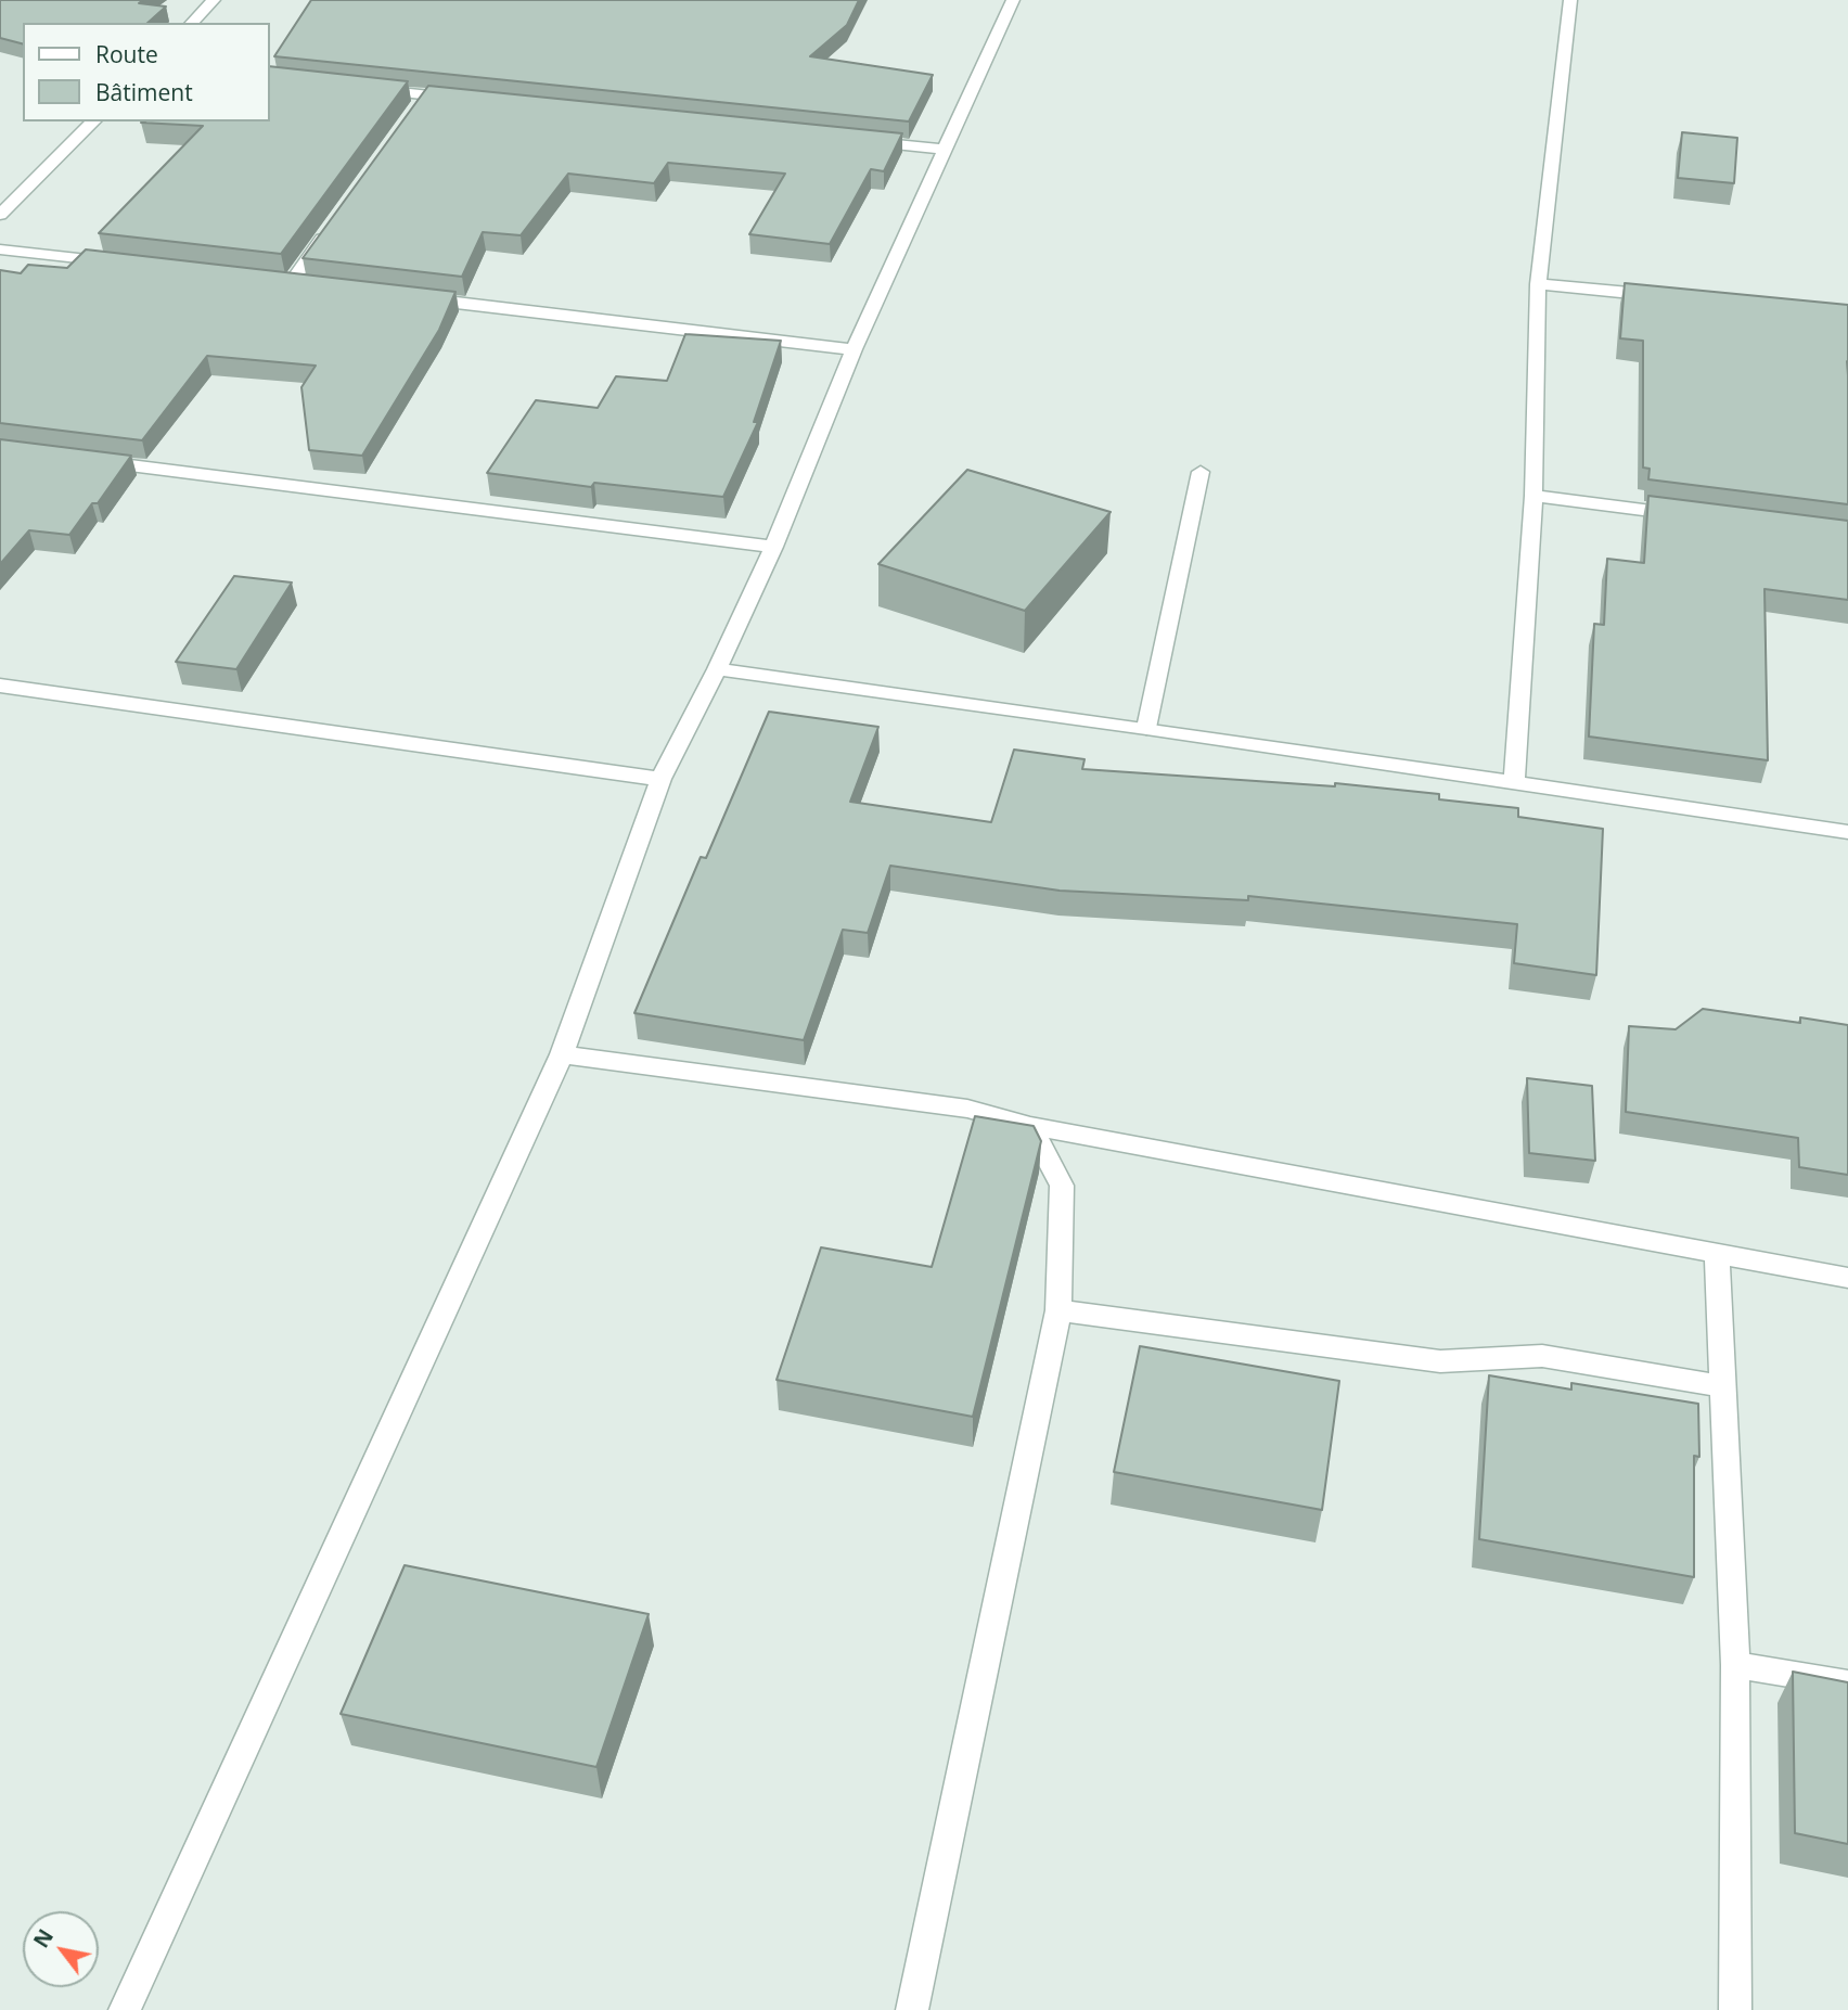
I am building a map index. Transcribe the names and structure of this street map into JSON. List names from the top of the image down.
{
  "legend": ["Route", "Bâtiment"],
  "north": "top left"
}
